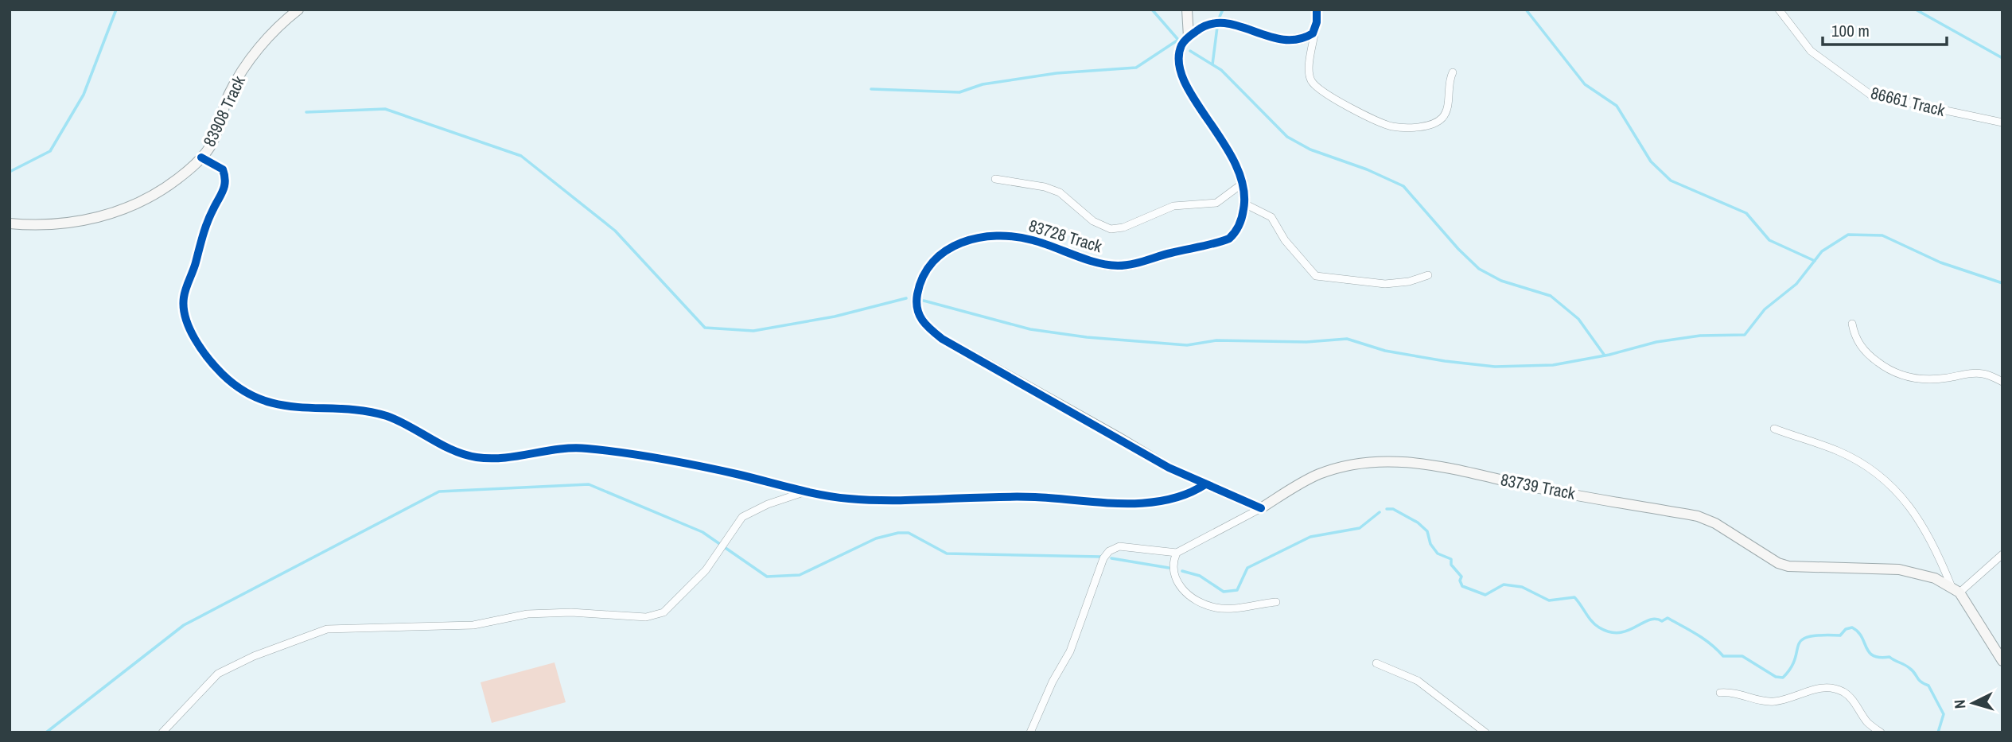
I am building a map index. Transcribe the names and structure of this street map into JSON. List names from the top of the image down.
{
  "streets": {
    "street": [
      "86661 Track",
      "83908 Track",
      "83728 Track",
      "83739 Track"
    ]
  },
  "crossings": [
    ["83728 Track", "83739 Track"]
  ],
  "scale_bar": "100 m",
  "north": "left"
}
